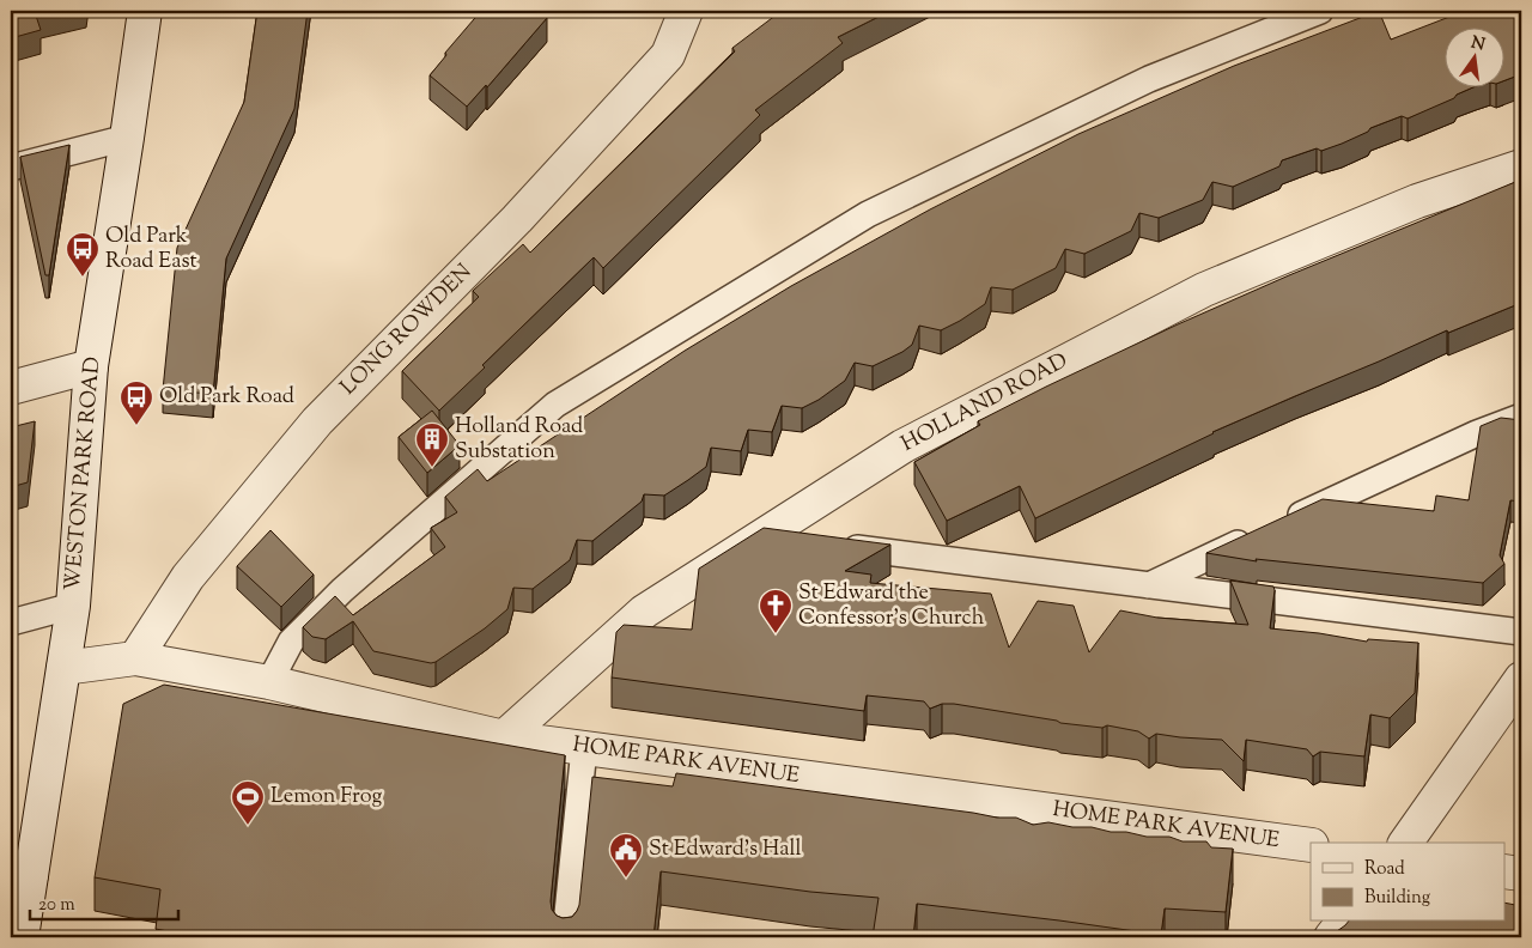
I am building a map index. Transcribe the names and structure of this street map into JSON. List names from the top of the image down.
{
  "streets": {
    "street": [
      "LONG ROWDEN",
      "HOLLAND ROAD",
      "WESTON PARK ROAD",
      "HOME PARK AVENUE"
    ]
  },
  "crossings": [
    ["LONG ROWDEN", "HOME PARK AVENUE"],
    ["HOLLAND ROAD", "HOME PARK AVENUE"],
    ["WESTON PARK ROAD", "HOME PARK AVENUE"]
  ],
  "places": {
    "bus stop": ["Old Park Road East", "Old Park Road"],
    "building": ["Holland Road Substation"],
    "church": ["St Edward the Confessor's Church"],
    "sports": ["Lemon Frog"],
    "public building": ["St Edward's Hall"]
  },
  "legend": ["Road", "Building"],
  "scale_bar": "20 m",
  "north": "top"
}
